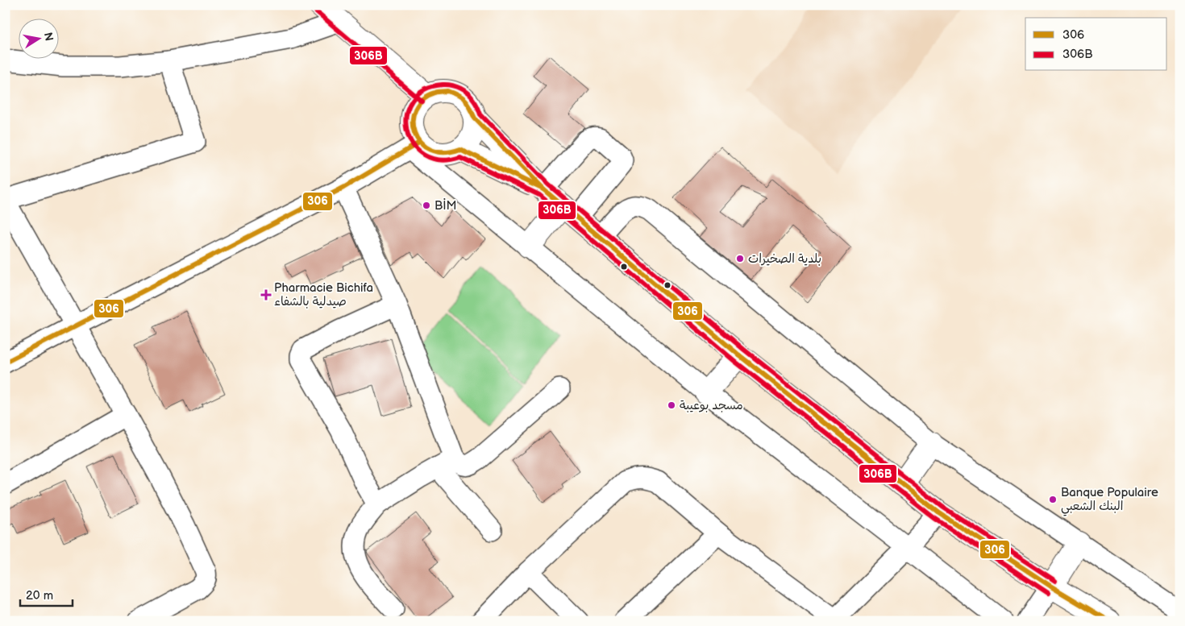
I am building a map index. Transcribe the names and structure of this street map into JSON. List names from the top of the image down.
{
  "places": {
    "other": [
      "BİM",
      "بلدية الصخيرات",
      "مسجد بوعيبة",
      "Banque Populaire البنك الشعبي"
    ],
    "health": ["Pharmacie Bichifa صيدلية بالشفاء"]
  },
  "lines": ["transit line 306B", "transit line 306"],
  "legend": ["306", "306B"],
  "scale_bar": "20 m",
  "north": "right"
}
